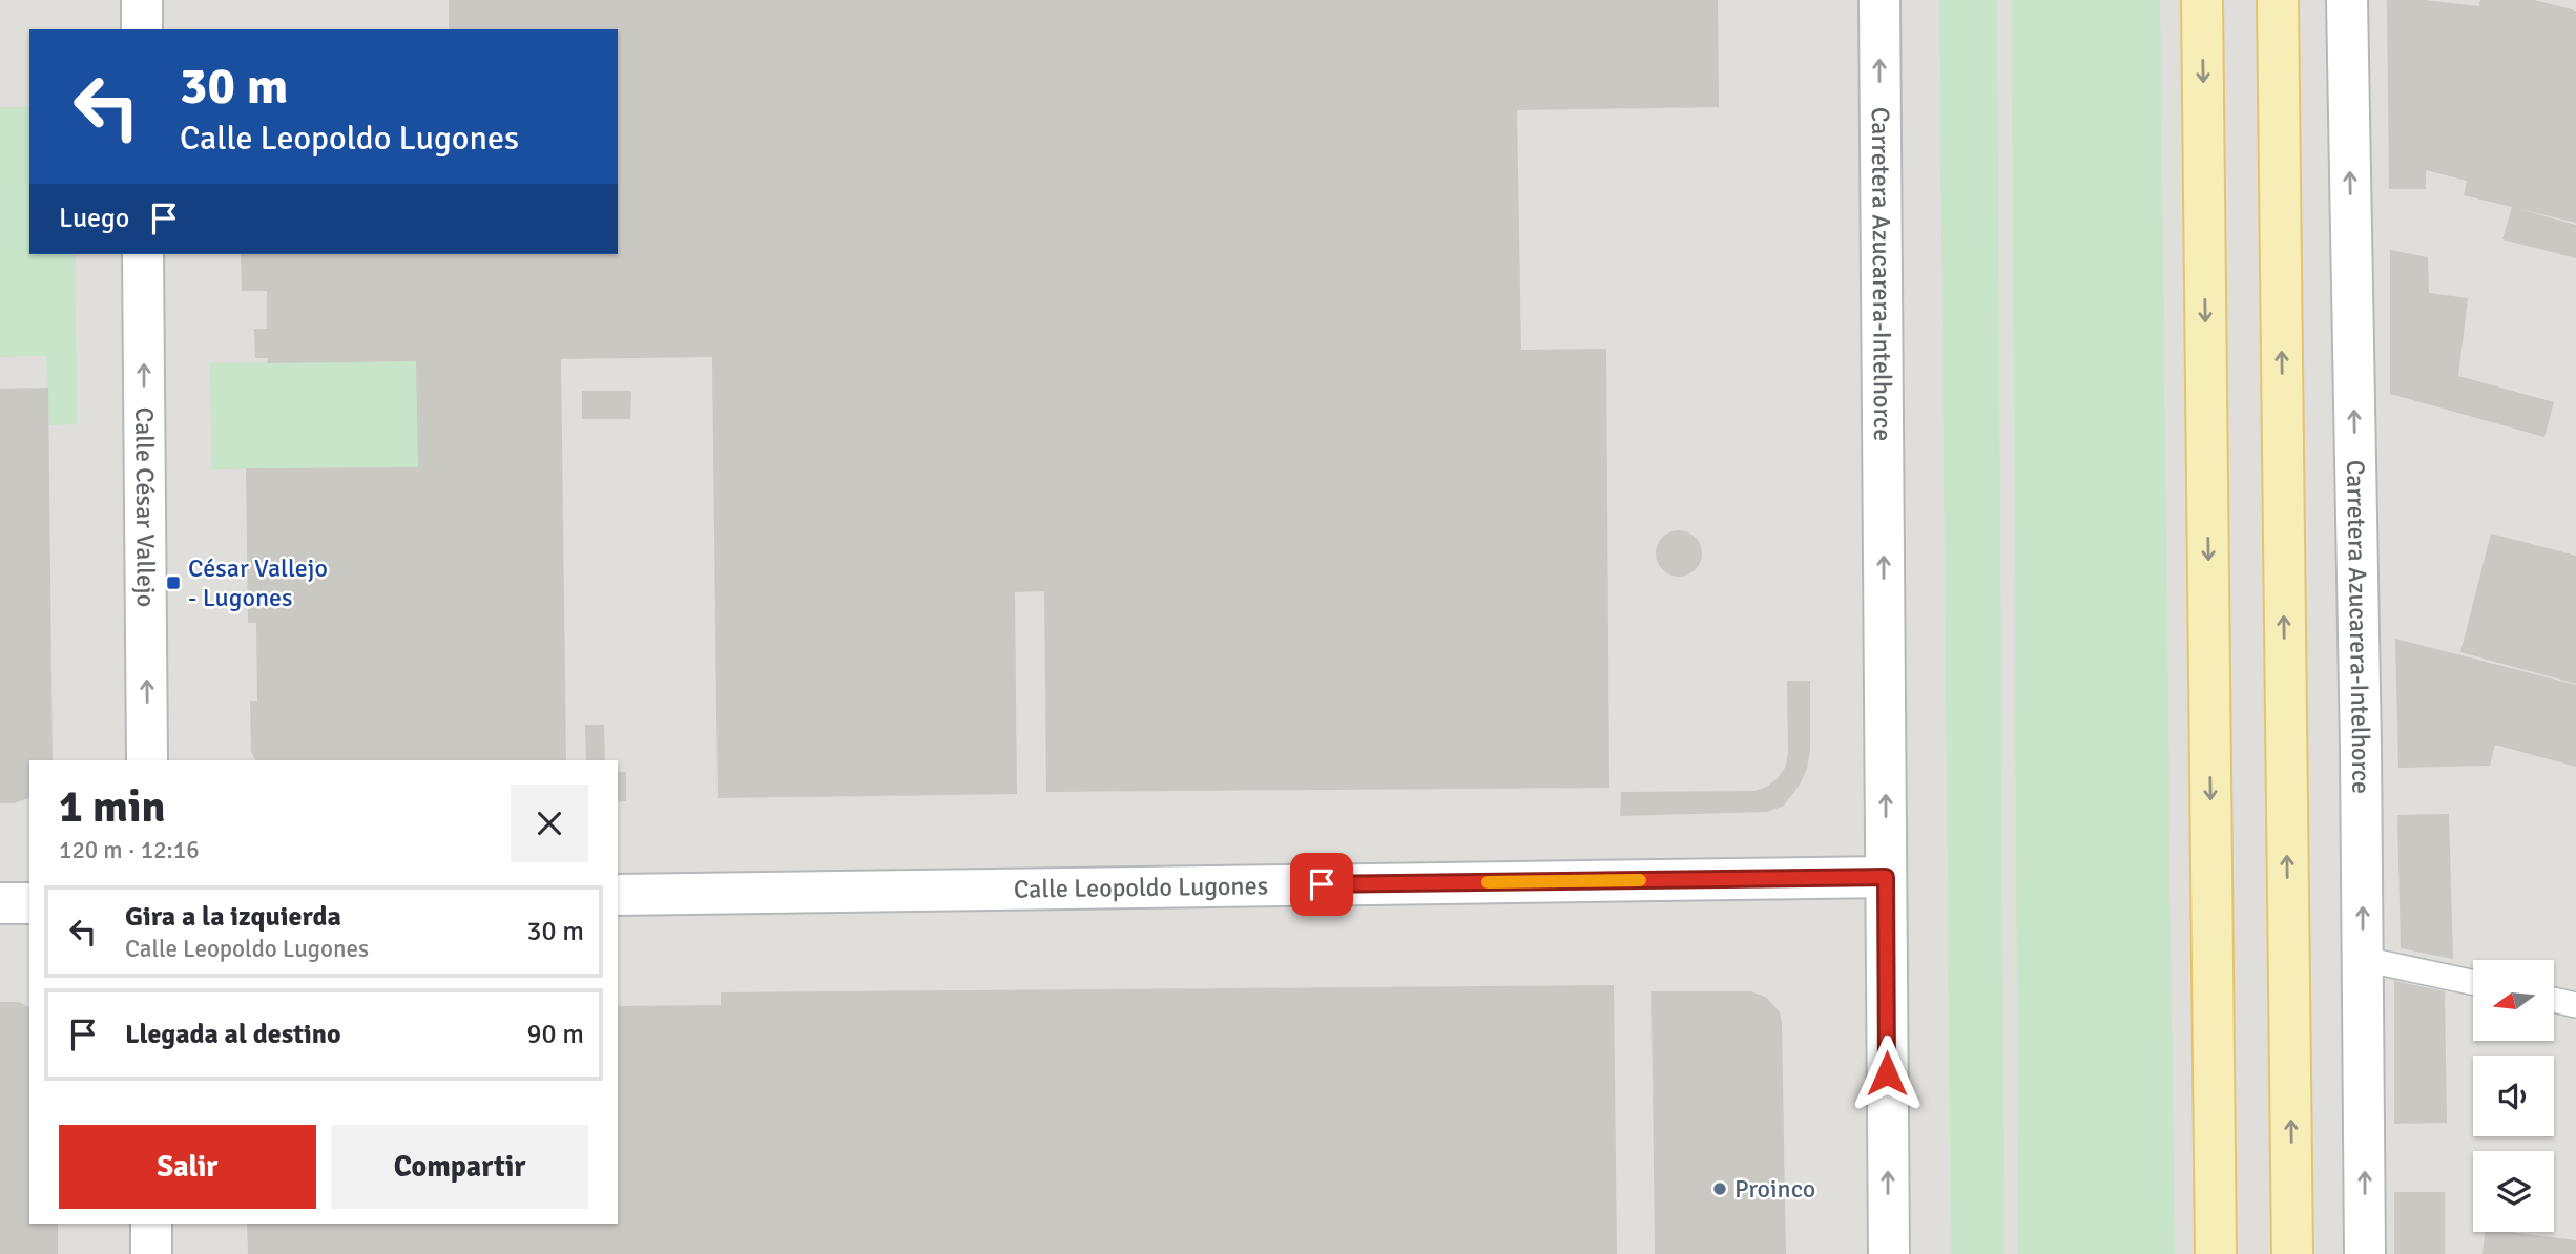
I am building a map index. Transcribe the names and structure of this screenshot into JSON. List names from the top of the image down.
{
  "streets": {
    "street": ["Carretera Azucarera-Intelhorce", "Calle César Vallejo", "Calle Leopoldo Lugones"]
  },
  "crossings": [
    ["Carretera Azucarera-Intelhorce", "Calle Leopoldo Lugones"]
  ],
  "one_way": ["Carretera Azucarera-Intelhorce", "Calle César Vallejo"],
  "places": {
    "transit": ["César Vallejo - Lugones"],
    "other": ["Proinco"]
  },
  "north": "left",
  "page": {
    "turn": ["30 m", "Calle Leopoldo Lugones"],
    "then": "Luego",
    "heading": ["1 min", "120 m · 12:16"],
    "list": [
      {
        "name": "Gira a la izquierda",
        "note": "Calle Leopoldo Lugones",
        "value": "30 m"
      },
      {
        "name": "Llegada al destino",
        "value": "90 m"
      }
    ],
    "buttons": ["Salir", "Compartir"]
  }
}
